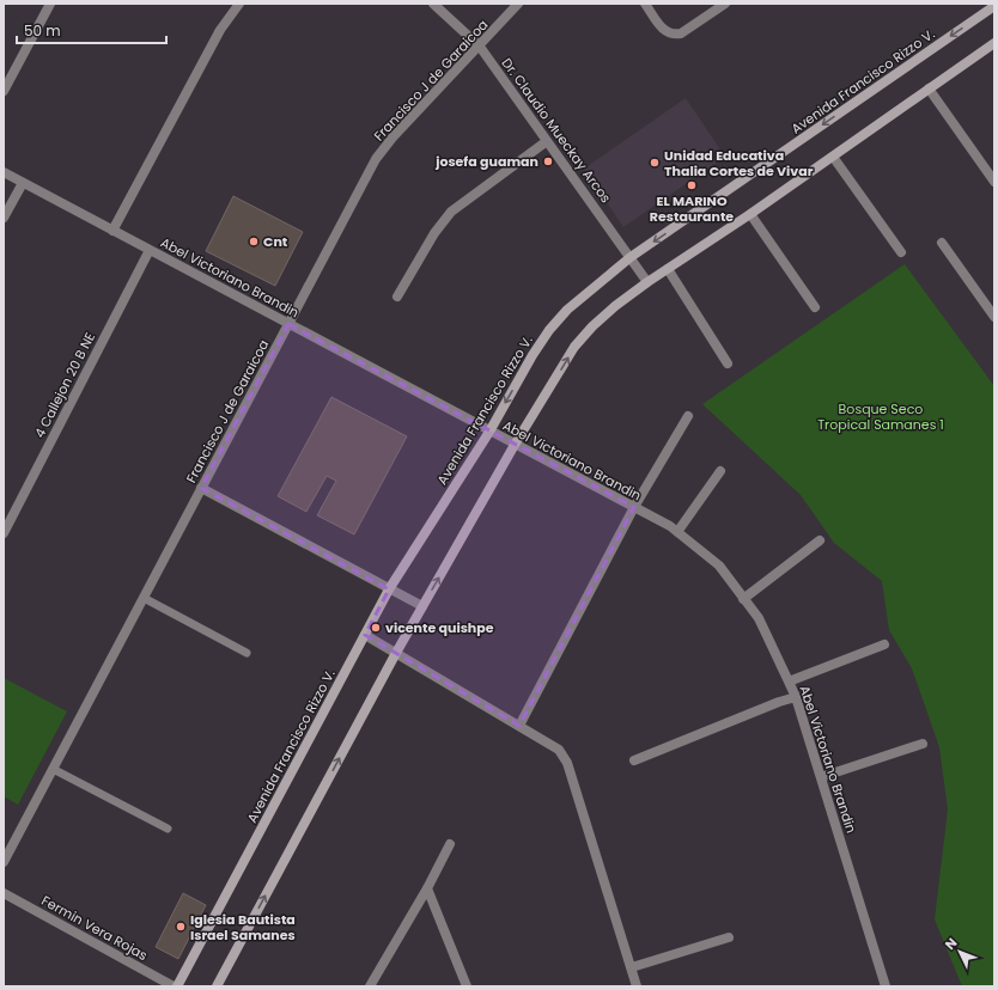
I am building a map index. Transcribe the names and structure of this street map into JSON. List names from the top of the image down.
{
  "streets": {
    "main road": ["Avenida Francisco Rizzo V."],
    "street": [
      "Francisco J de Garaicoa",
      "Dr. Claudio Mueckay Arcos",
      "Abel Victoriano Brandin",
      "4 Callejon 20 B NE",
      "Fermin Vera Rojas"
    ]
  },
  "crossings": [
    ["Francisco J de Garaicoa", "Dr. Claudio Mueckay Arcos"],
    ["Francisco J de Garaicoa", "Abel Victoriano Brandin"],
    ["Avenida Francisco Rizzo V.", "Dr. Claudio Mueckay Arcos"],
    ["Avenida Francisco Rizzo V.", "Abel Victoriano Brandin"],
    ["Abel Victoriano Brandin", "4 Callejon 20 B NE"]
  ],
  "parks": ["Bosque Seco Tropical Samanes 1"],
  "places": [
    "josefa guaman",
    "Unidad Educativa Thalia Cortes de Vivar",
    "EL MARINO Restaurante",
    "Cnt",
    "vicente quishpe",
    "Iglesia Bautista Israel Samanes"
  ],
  "scale_bar": "50 m",
  "north": "top left"
}
